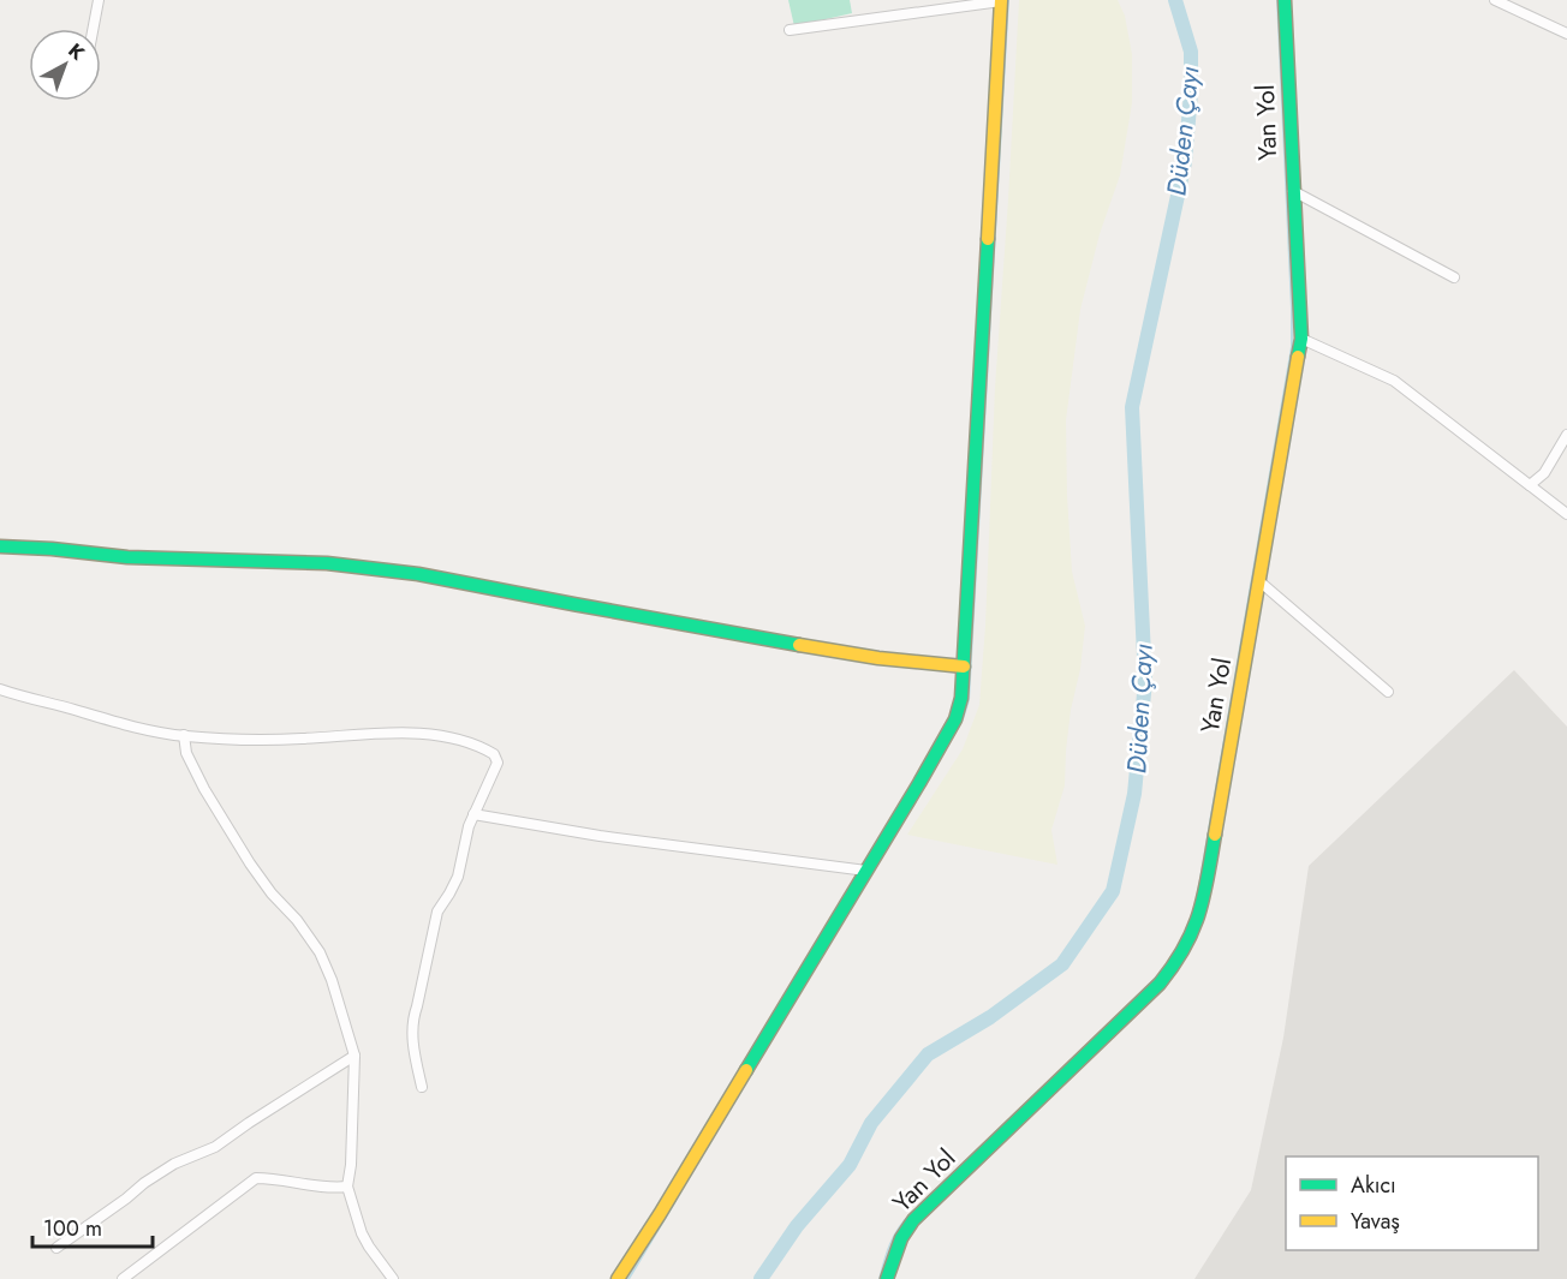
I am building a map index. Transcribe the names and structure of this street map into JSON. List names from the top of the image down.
{
  "streets": {
    "street": ["Yan Yol"]
  },
  "water": ["Düden Çayı"],
  "legend": ["Akıcı", "Yavaş"],
  "scale_bar": "100 m",
  "north": "top right"
}
